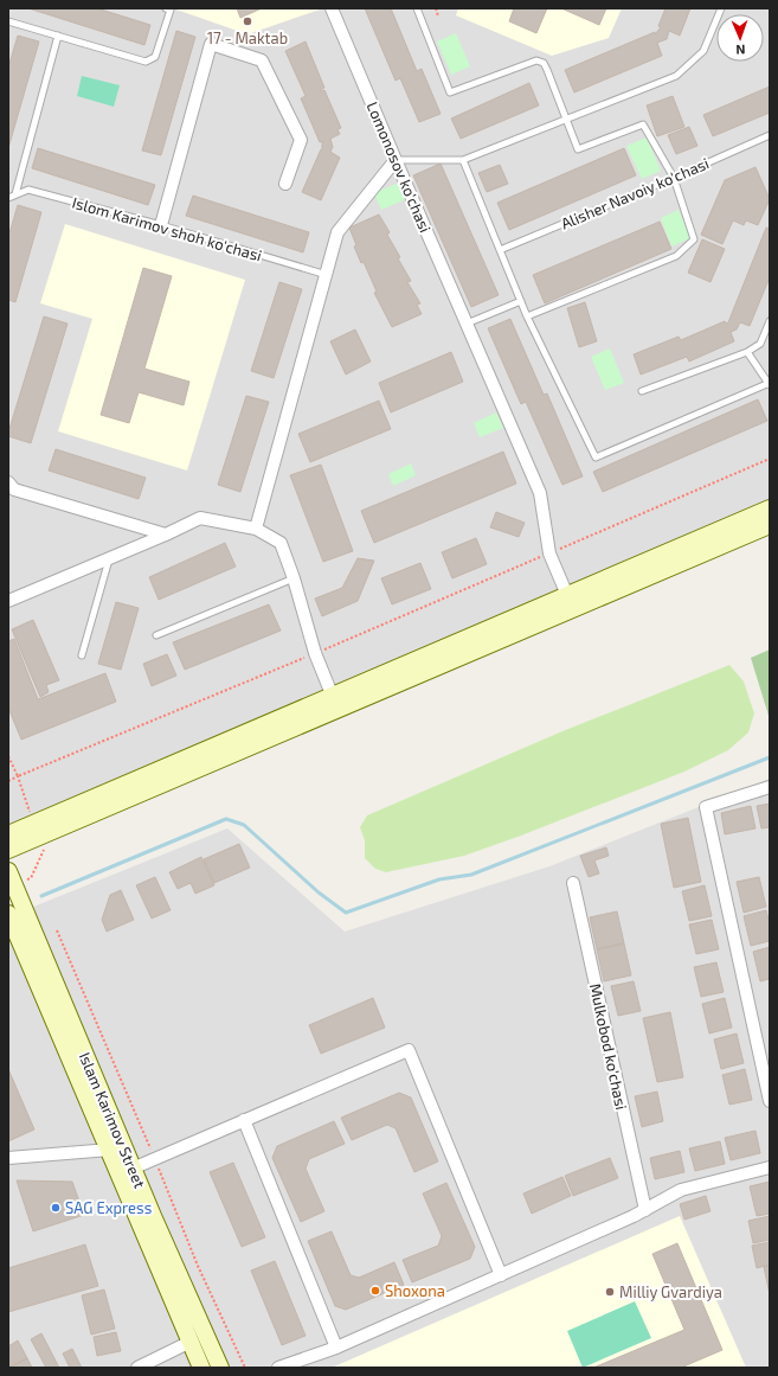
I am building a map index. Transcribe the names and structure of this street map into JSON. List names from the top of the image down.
{
  "streets": {
    "main road": ["Islam Karimov Street"],
    "street": ["Lomonosov ko'chasi", "Mulkobod ko'chasi"],
    "lane": ["Alisher Navoiy ko'chasi", "Islom Karimov shoh ko'chasi"]
  },
  "places": [
    "17 - Maktab",
    "SAG Express",
    "Shoxona",
    "Milliy Gvardiya"
  ],
  "north": "bottom"
}
